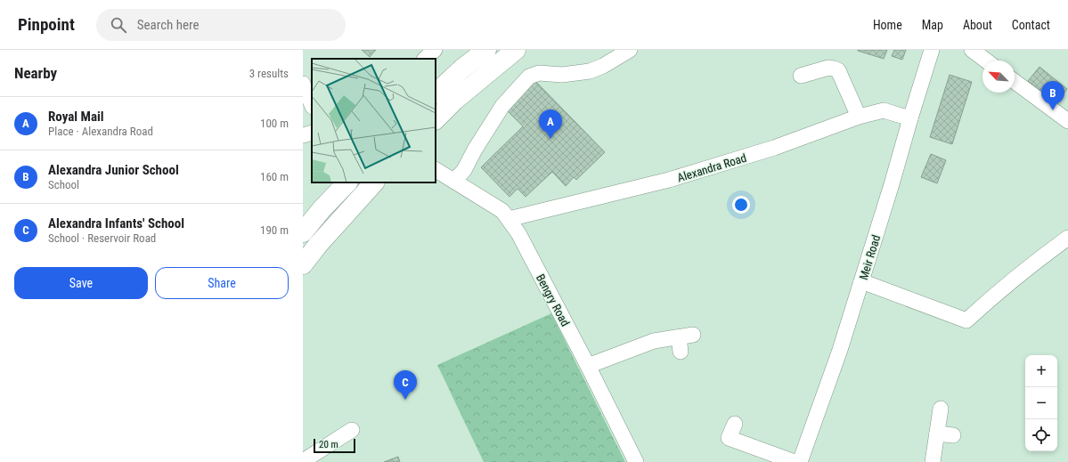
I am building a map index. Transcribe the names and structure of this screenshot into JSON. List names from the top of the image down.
{
  "streets": {
    "street": ["Alexandra Road", "Meir Road", "Bengry Road"]
  },
  "crossings": [
    ["Alexandra Road", "Meir Road"],
    ["Alexandra Road", "Bengry Road"]
  ],
  "scale_bar": "20 m",
  "north": "top left",
  "page": {
    "header": "Pinpoint",
    "search": "Search here",
    "nav": [
      "Home",
      "Map",
      "About",
      "Contact"
    ],
    "heading": ["Nearby", "3 results"],
    "pins": ["B", "A", "C"],
    "list": [
      {
        "mark": "A",
        "name": "Royal Mail",
        "note": "Place · Alexandra Road",
        "value": "100 m"
      },
      {
        "mark": "B",
        "name": "Alexandra Junior School",
        "note": "School",
        "value": "160 m"
      },
      {
        "mark": "C",
        "name": "Alexandra Infants' School",
        "note": "School · Reservoir Road",
        "value": "190 m"
      }
    ],
    "buttons": ["Save", "Share"],
    "map_buttons": ["+", "−"],
    "scale": "20 m"
  }
}
